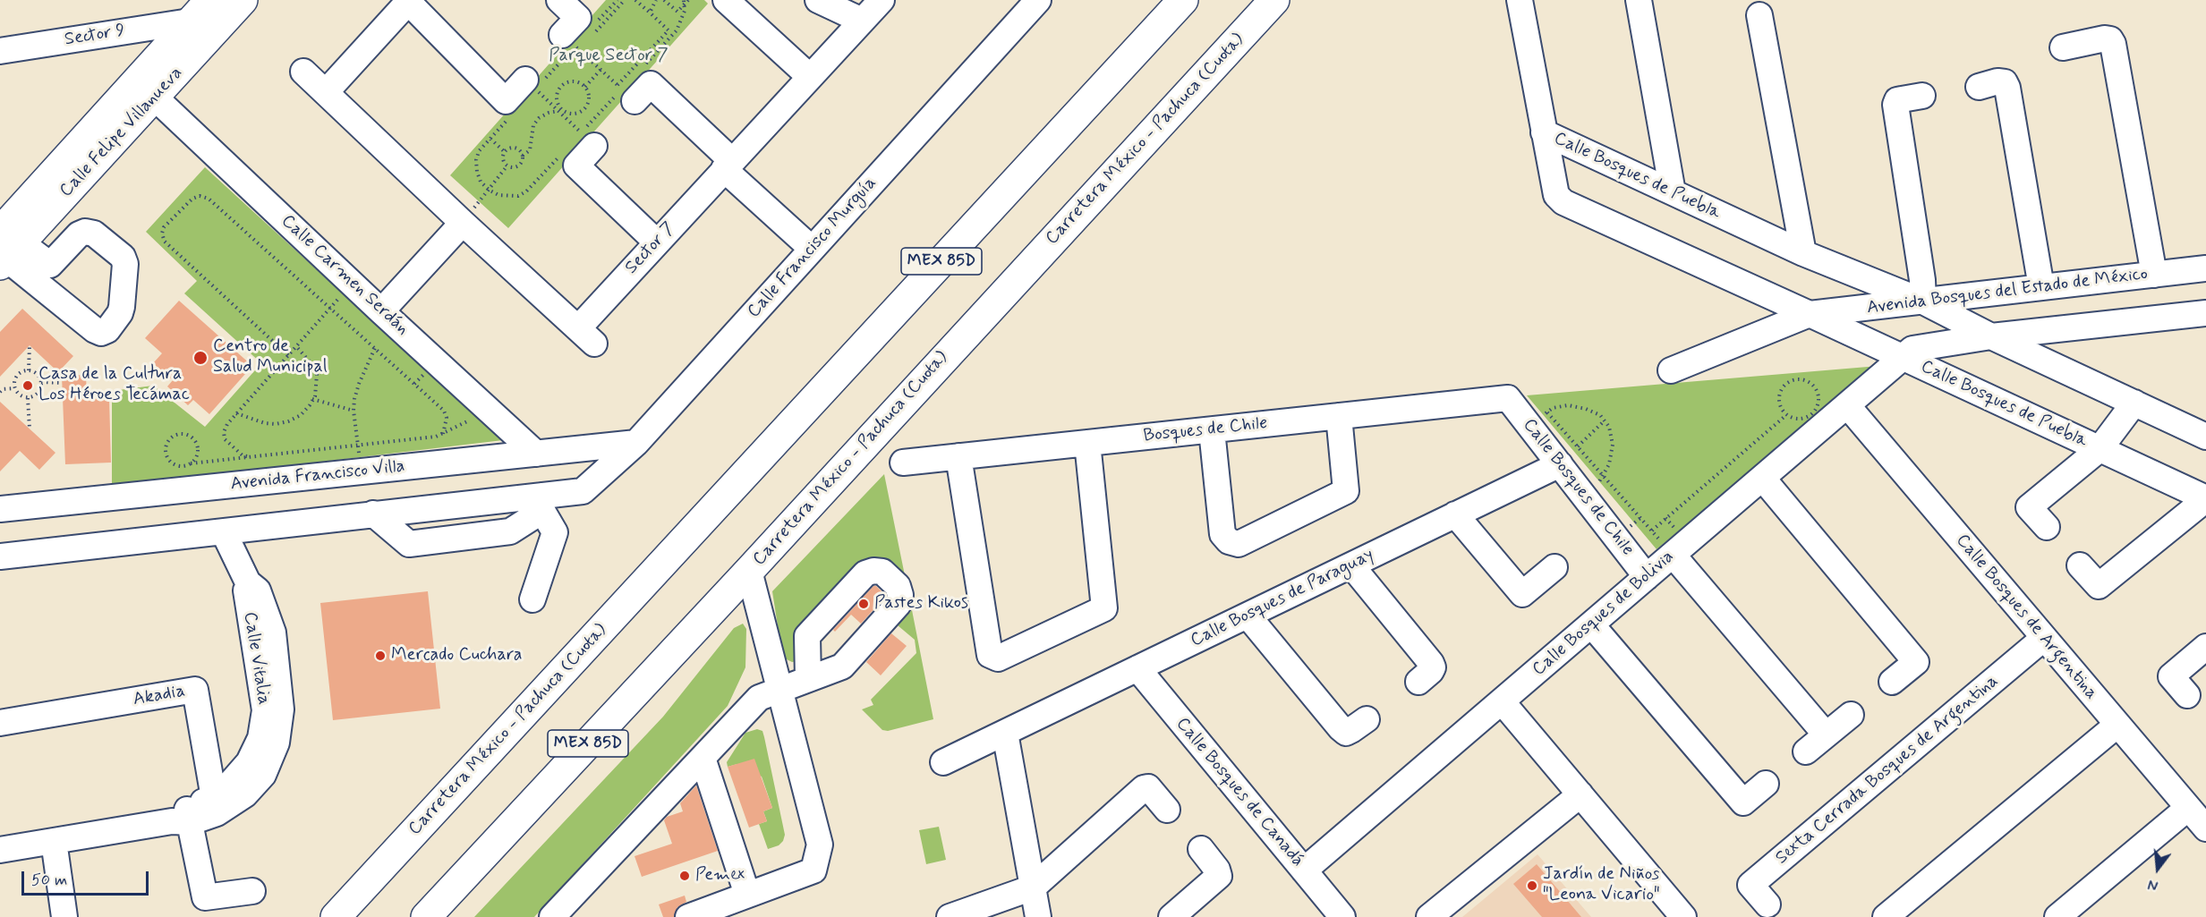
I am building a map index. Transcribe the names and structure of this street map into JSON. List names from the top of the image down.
{
  "streets": {
    "main road": ["Calle Felipe Villanueva", "Carretera México - Pachuca (Cuota)", "MEX 85D"],
    "street": [
      "Sector 9",
      "Calle Bosques de Puebla",
      "Calle Francisco Murguía",
      "Sector 7",
      "Calle Carmen Serdán",
      "Avenida Bosques del Estado de México",
      "Bosques de Chile",
      "Avenida Francisco Villa",
      "Calle Bosques de Chile",
      "Calle Bosques de Paraguay",
      "Calle Bosques de Bolivia",
      "Calle Bosques de Argentina",
      "Calle Vitalia",
      "Akadia",
      "Sexta Cerrada Bosques de Argentina",
      "Calle Bosques de Canadá"
    ]
  },
  "crossings": [
    ["Sector 9", "Calle Felipe Villanueva"],
    ["Calle Felipe Villanueva", "Calle Carmen Serdán"],
    ["Calle Bosques de Puebla", "Avenida Bosques del Estado de México"],
    ["Calle Bosques de Puebla", "Calle Bosques de Bolivia"],
    ["Calle Francisco Murguía", "Avenida Francisco Villa"],
    ["Calle Carmen Serdán", "Avenida Francisco Villa"],
    ["Bosques de Chile", "Calle Bosques de Chile"],
    ["Calle Bosques de Chile", "Calle Bosques de Paraguay"],
    ["Calle Bosques de Chile", "Calle Bosques de Bolivia"],
    ["Calle Bosques de Paraguay", "Calle Bosques de Canadá"],
    ["Calle Bosques de Bolivia", "Calle Bosques de Argentina"],
    ["Calle Bosques de Bolivia", "Calle Bosques de Canadá"],
    ["Calle Bosques de Argentina", "Sexta Cerrada Bosques de Argentina"],
    ["Calle Vitalia", "Akadia"]
  ],
  "parks": ["Parque Sector 7"],
  "places": [
    "Centro de Salud Municipal",
    "Casa de la Cultura Los Héroes Tecámac",
    "Pastes Kikos",
    "Mercado Cuchara",
    "Pemex",
    "Jardín de Niños \"Leona Vicario\""
  ],
  "scale_bar": "50 m",
  "north": "bottom"
}
